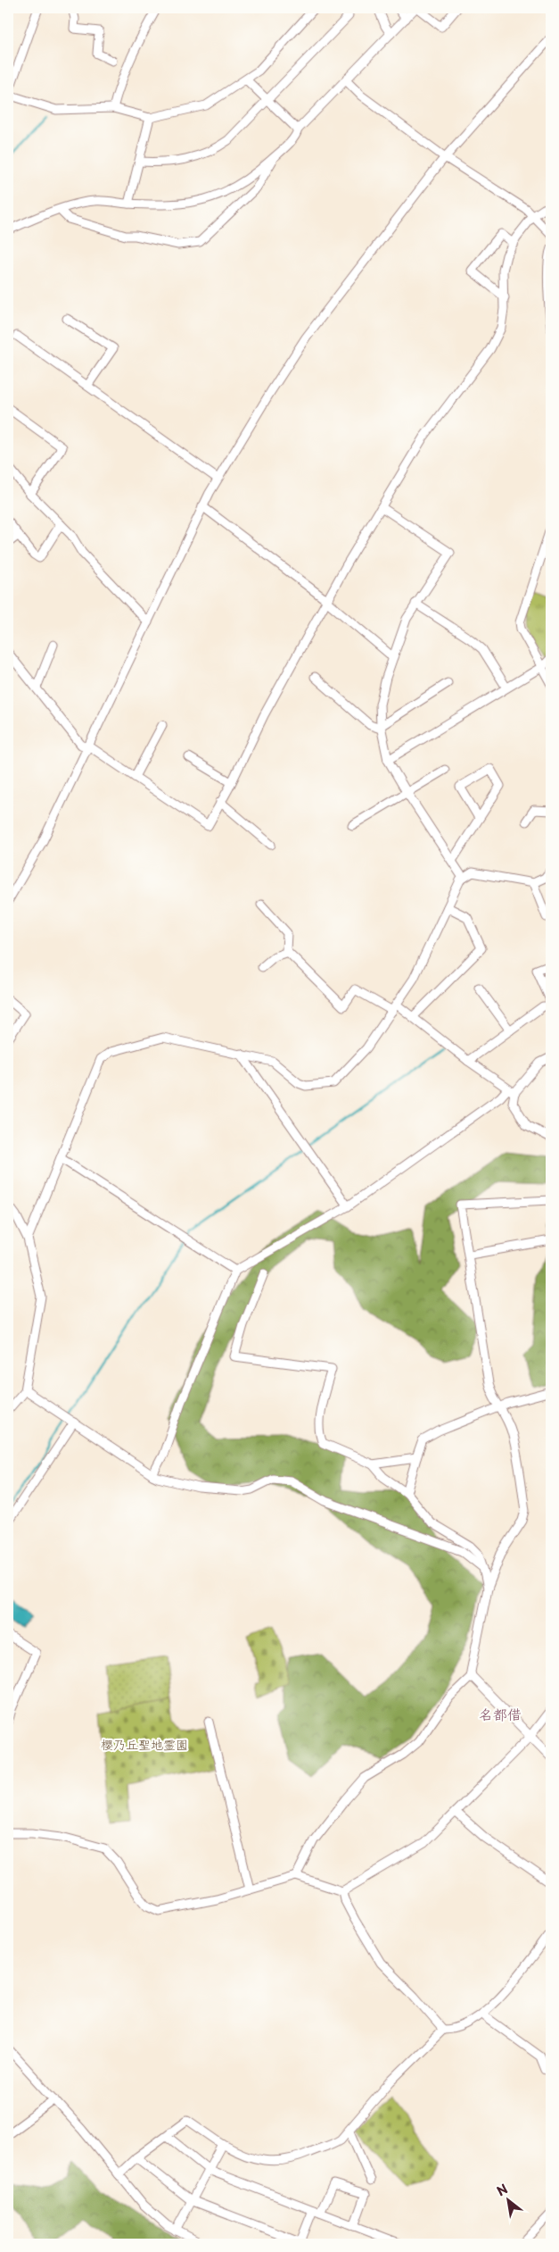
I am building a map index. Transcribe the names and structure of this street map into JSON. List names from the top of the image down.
{
  "districts": ["名都借"],
  "parks": ["櫻乃丘聖地霊園"],
  "north": "top left"
}
